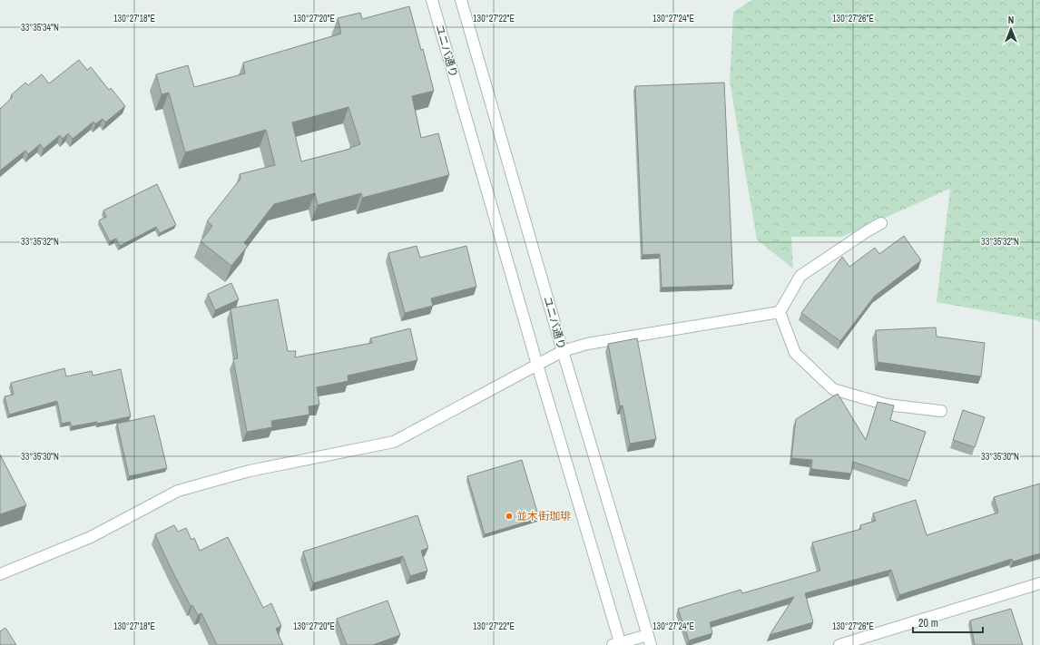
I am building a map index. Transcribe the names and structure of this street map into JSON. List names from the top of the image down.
{
  "streets": {
    "street": ["ユニバ通り"]
  },
  "places": ["並木街珈琲"],
  "scale_bar": "20 m",
  "north": "top",
  "coordinates": [
    "130°27'18\"E",
    "130°27'20\"E",
    "130°27'22\"E",
    "130°27'24\"E",
    "130°27'26\"E",
    "33°35'34\"N",
    "33°35'32\"N",
    "33°35'30\"N"
  ]
}
